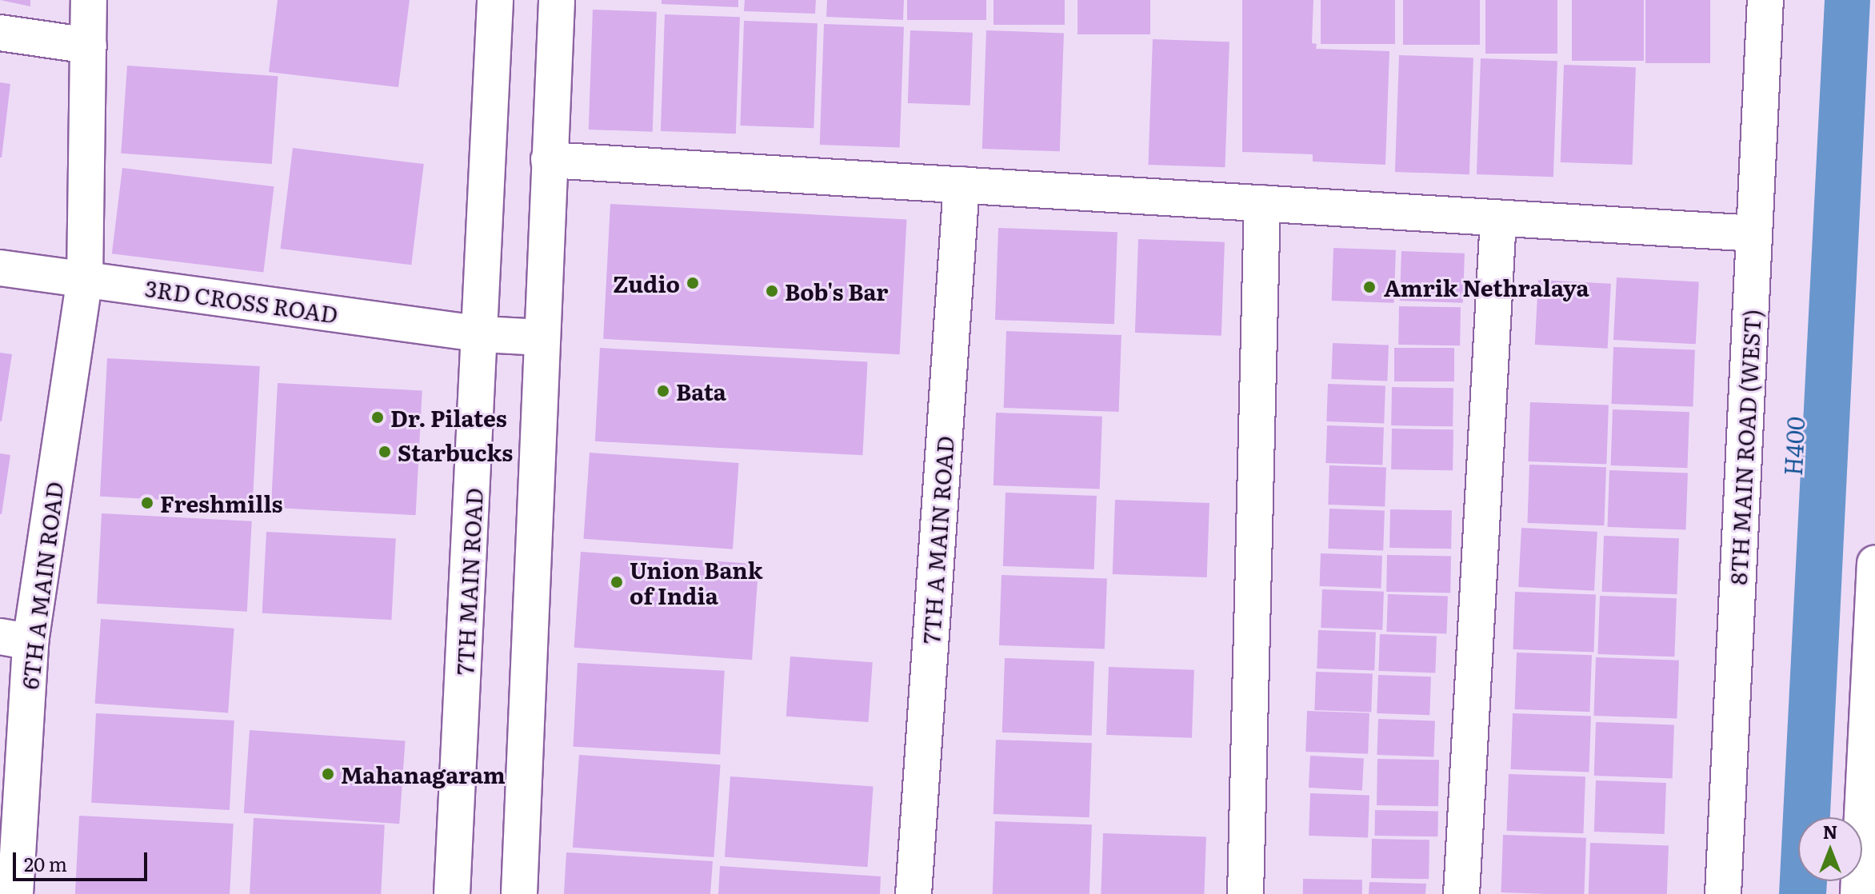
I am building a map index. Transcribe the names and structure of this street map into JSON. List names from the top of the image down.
{
  "streets": {
    "street": [
      "3RD CROSS ROAD",
      "8TH MAIN ROAD (WEST)",
      "7TH A MAIN ROAD",
      "7TH MAIN ROAD",
      "6TH A MAIN ROAD"
    ]
  },
  "crossings": [
    ["3RD CROSS ROAD", "7TH MAIN ROAD"],
    ["3RD CROSS ROAD", "6TH A MAIN ROAD"]
  ],
  "water": ["H400"],
  "places": [
    "Zudio",
    "Amrik Nethralaya",
    "Bob's Bar",
    "Bata",
    "Dr. Pilates",
    "Starbucks",
    "Freshmills",
    "Union Bank of India",
    "Mahanagaram"
  ],
  "scale_bar": "20 m",
  "north": "top"
}
